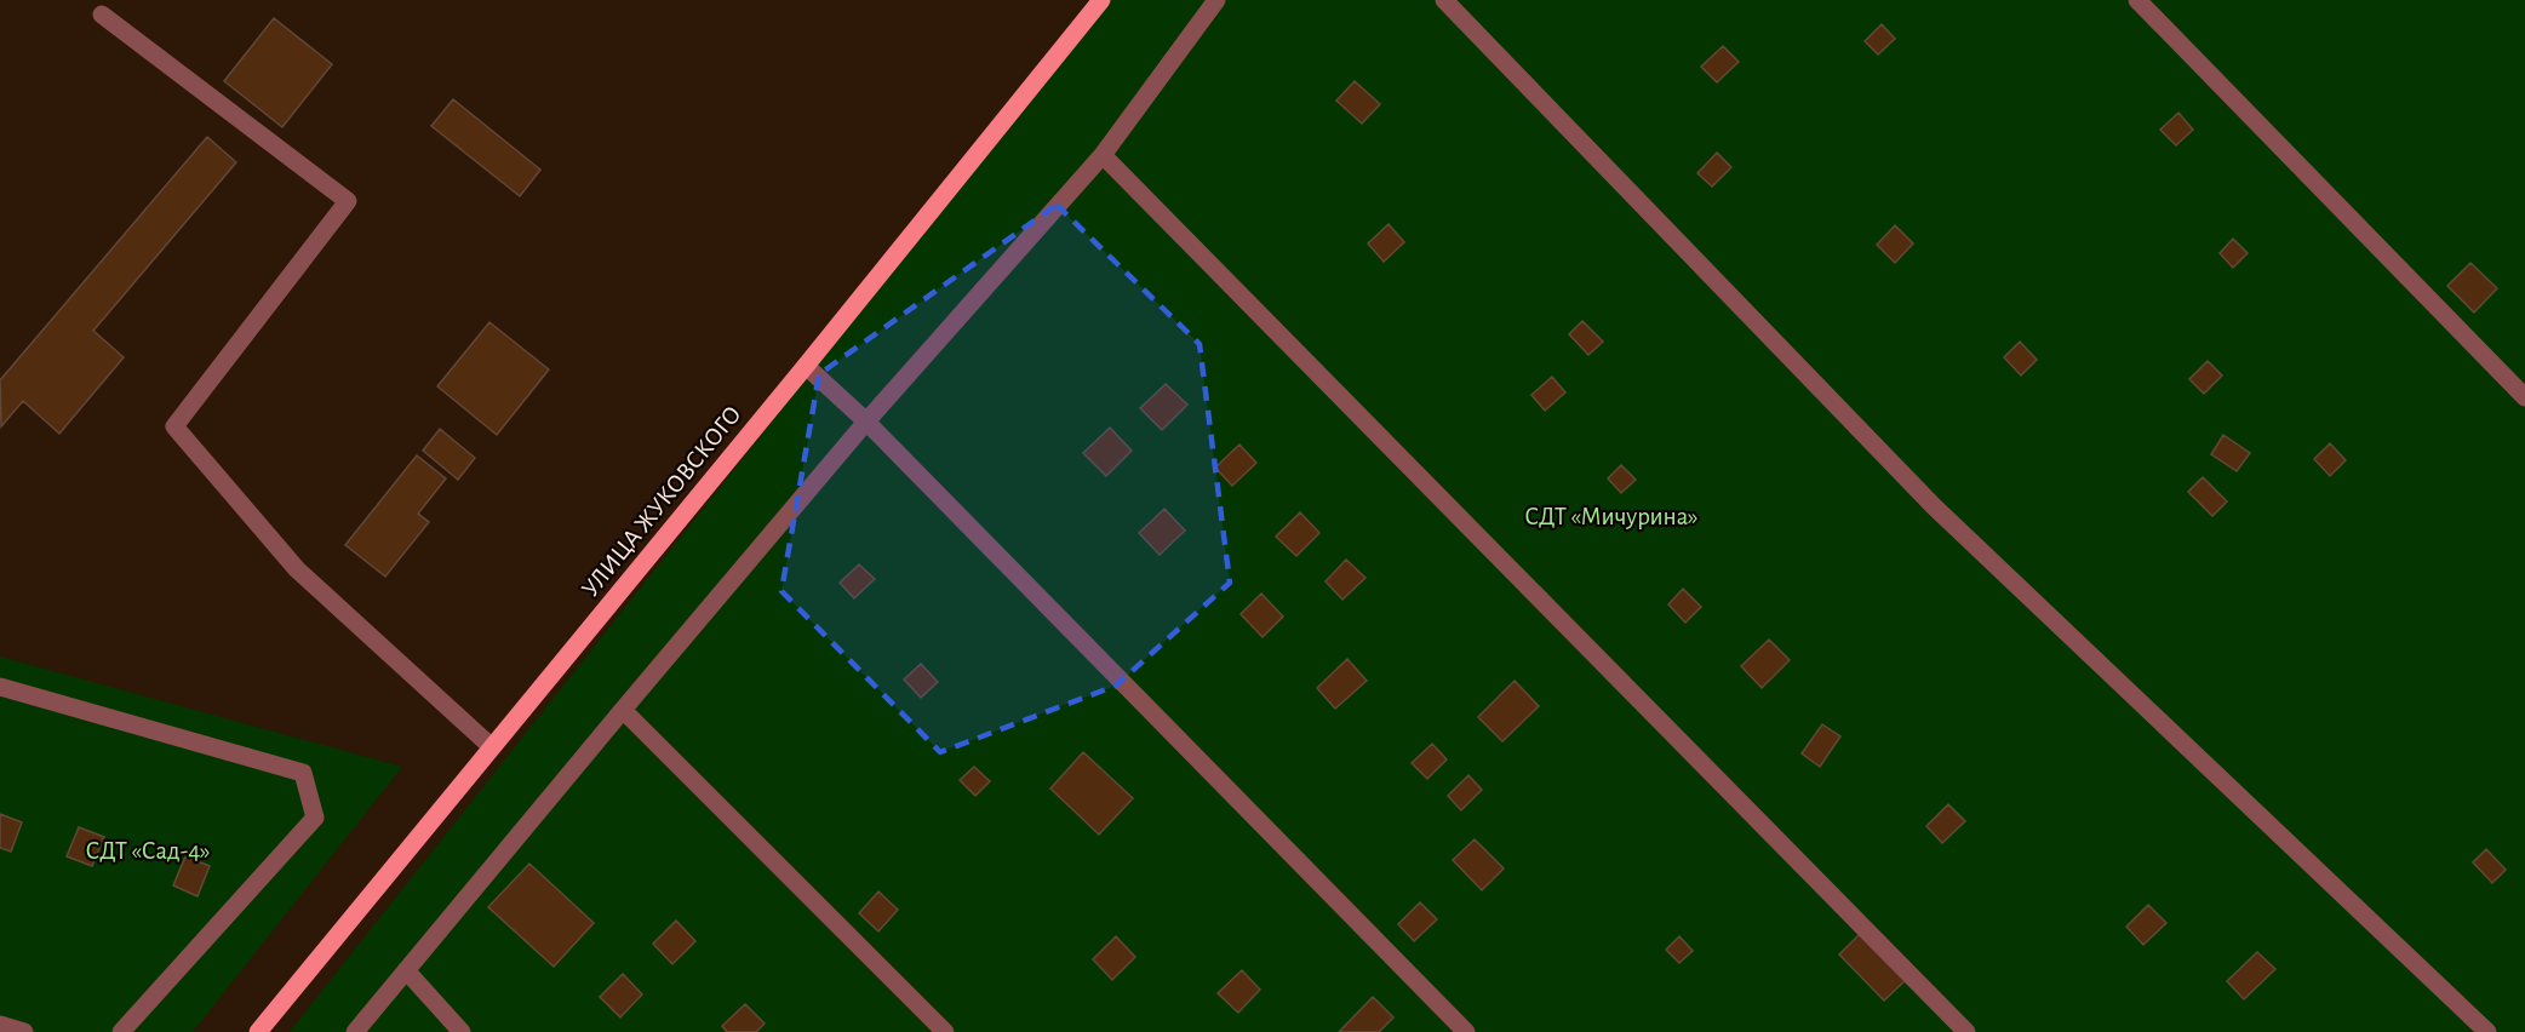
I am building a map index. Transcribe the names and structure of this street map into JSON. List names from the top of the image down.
{
  "streets": {
    "main road": ["УЛИЦА ЖУКОВСКОГО"]
  },
  "parks": ["СДТ «Мичурина»", "СДТ «Сад-4»"]
}
